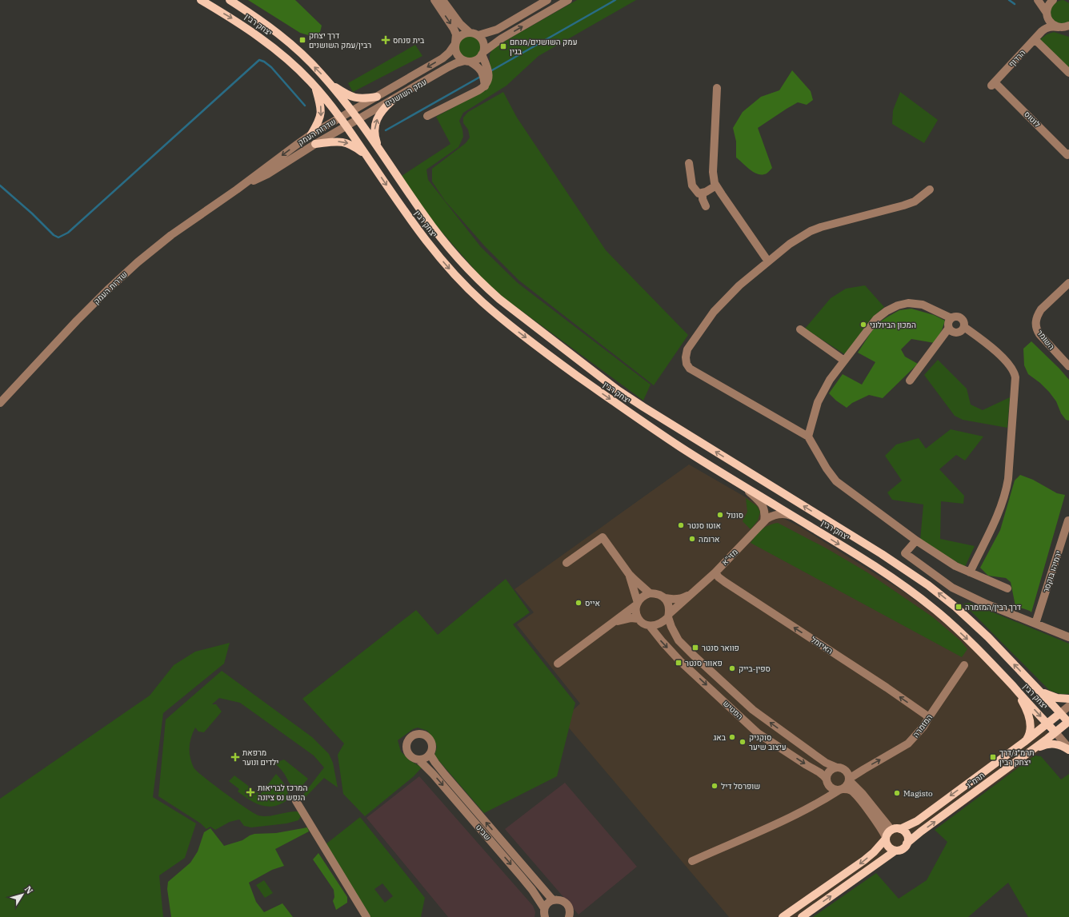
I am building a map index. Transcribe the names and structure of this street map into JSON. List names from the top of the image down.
{
  "streets": {
    "main road": ["יצחק רבין", "תרמ\"ג"],
    "street": [
      "הרדוף",
      "עמק השושנים",
      "לוטוס",
      "שדרות העמק",
      "השומר",
      "מזי\"א",
      "ירמיהו בוקסר",
      "האיזמל",
      "הפטיש",
      "המזמרה",
      "שביט"
    ]
  },
  "crossings": [
    ["יצחק רבין", "עמק השושנים"],
    ["יצחק רבין", "שדרות העמק"],
    ["יצחק רבין", "מזי\"א"],
    ["יצחק רבין", "תרמ\"ג"],
    ["הרדוף", "לוטוס"],
    ["עמק השושנים", "שדרות העמק"],
    ["מזי\"א", "האיזמל"],
    ["מזי\"א", "הפטיש"],
    ["האיזמל", "המזמרה"],
    ["הפטיש", "המזמרה"]
  ],
  "one_way": ["האיזמל", "המזמרה"],
  "places": {
    "transit": [
      "דרך יצחק רבין/עמק השושנים",
      "עמק השושנים/מנחם בגין",
      "דרך רבין/המזמרה",
      "פוואר סנטר",
      "פאוור סנטר",
      "תרמ״ג/דרך יצחק רבין"
    ],
    "health": ["בית פנחס", "מרפאת ילדים ונוער", "המרכז לבריאות הנפש נס ציונה"],
    "other": [
      "המכון הביולוגי",
      "סונול",
      "אוטו סנטר",
      "ארומה",
      "אייס",
      "ספין-בייק",
      "באג",
      "סוקניק עיצוב שיער",
      "שופרסל דיל",
      "Magisto"
    ]
  },
  "north": "top right"
}
